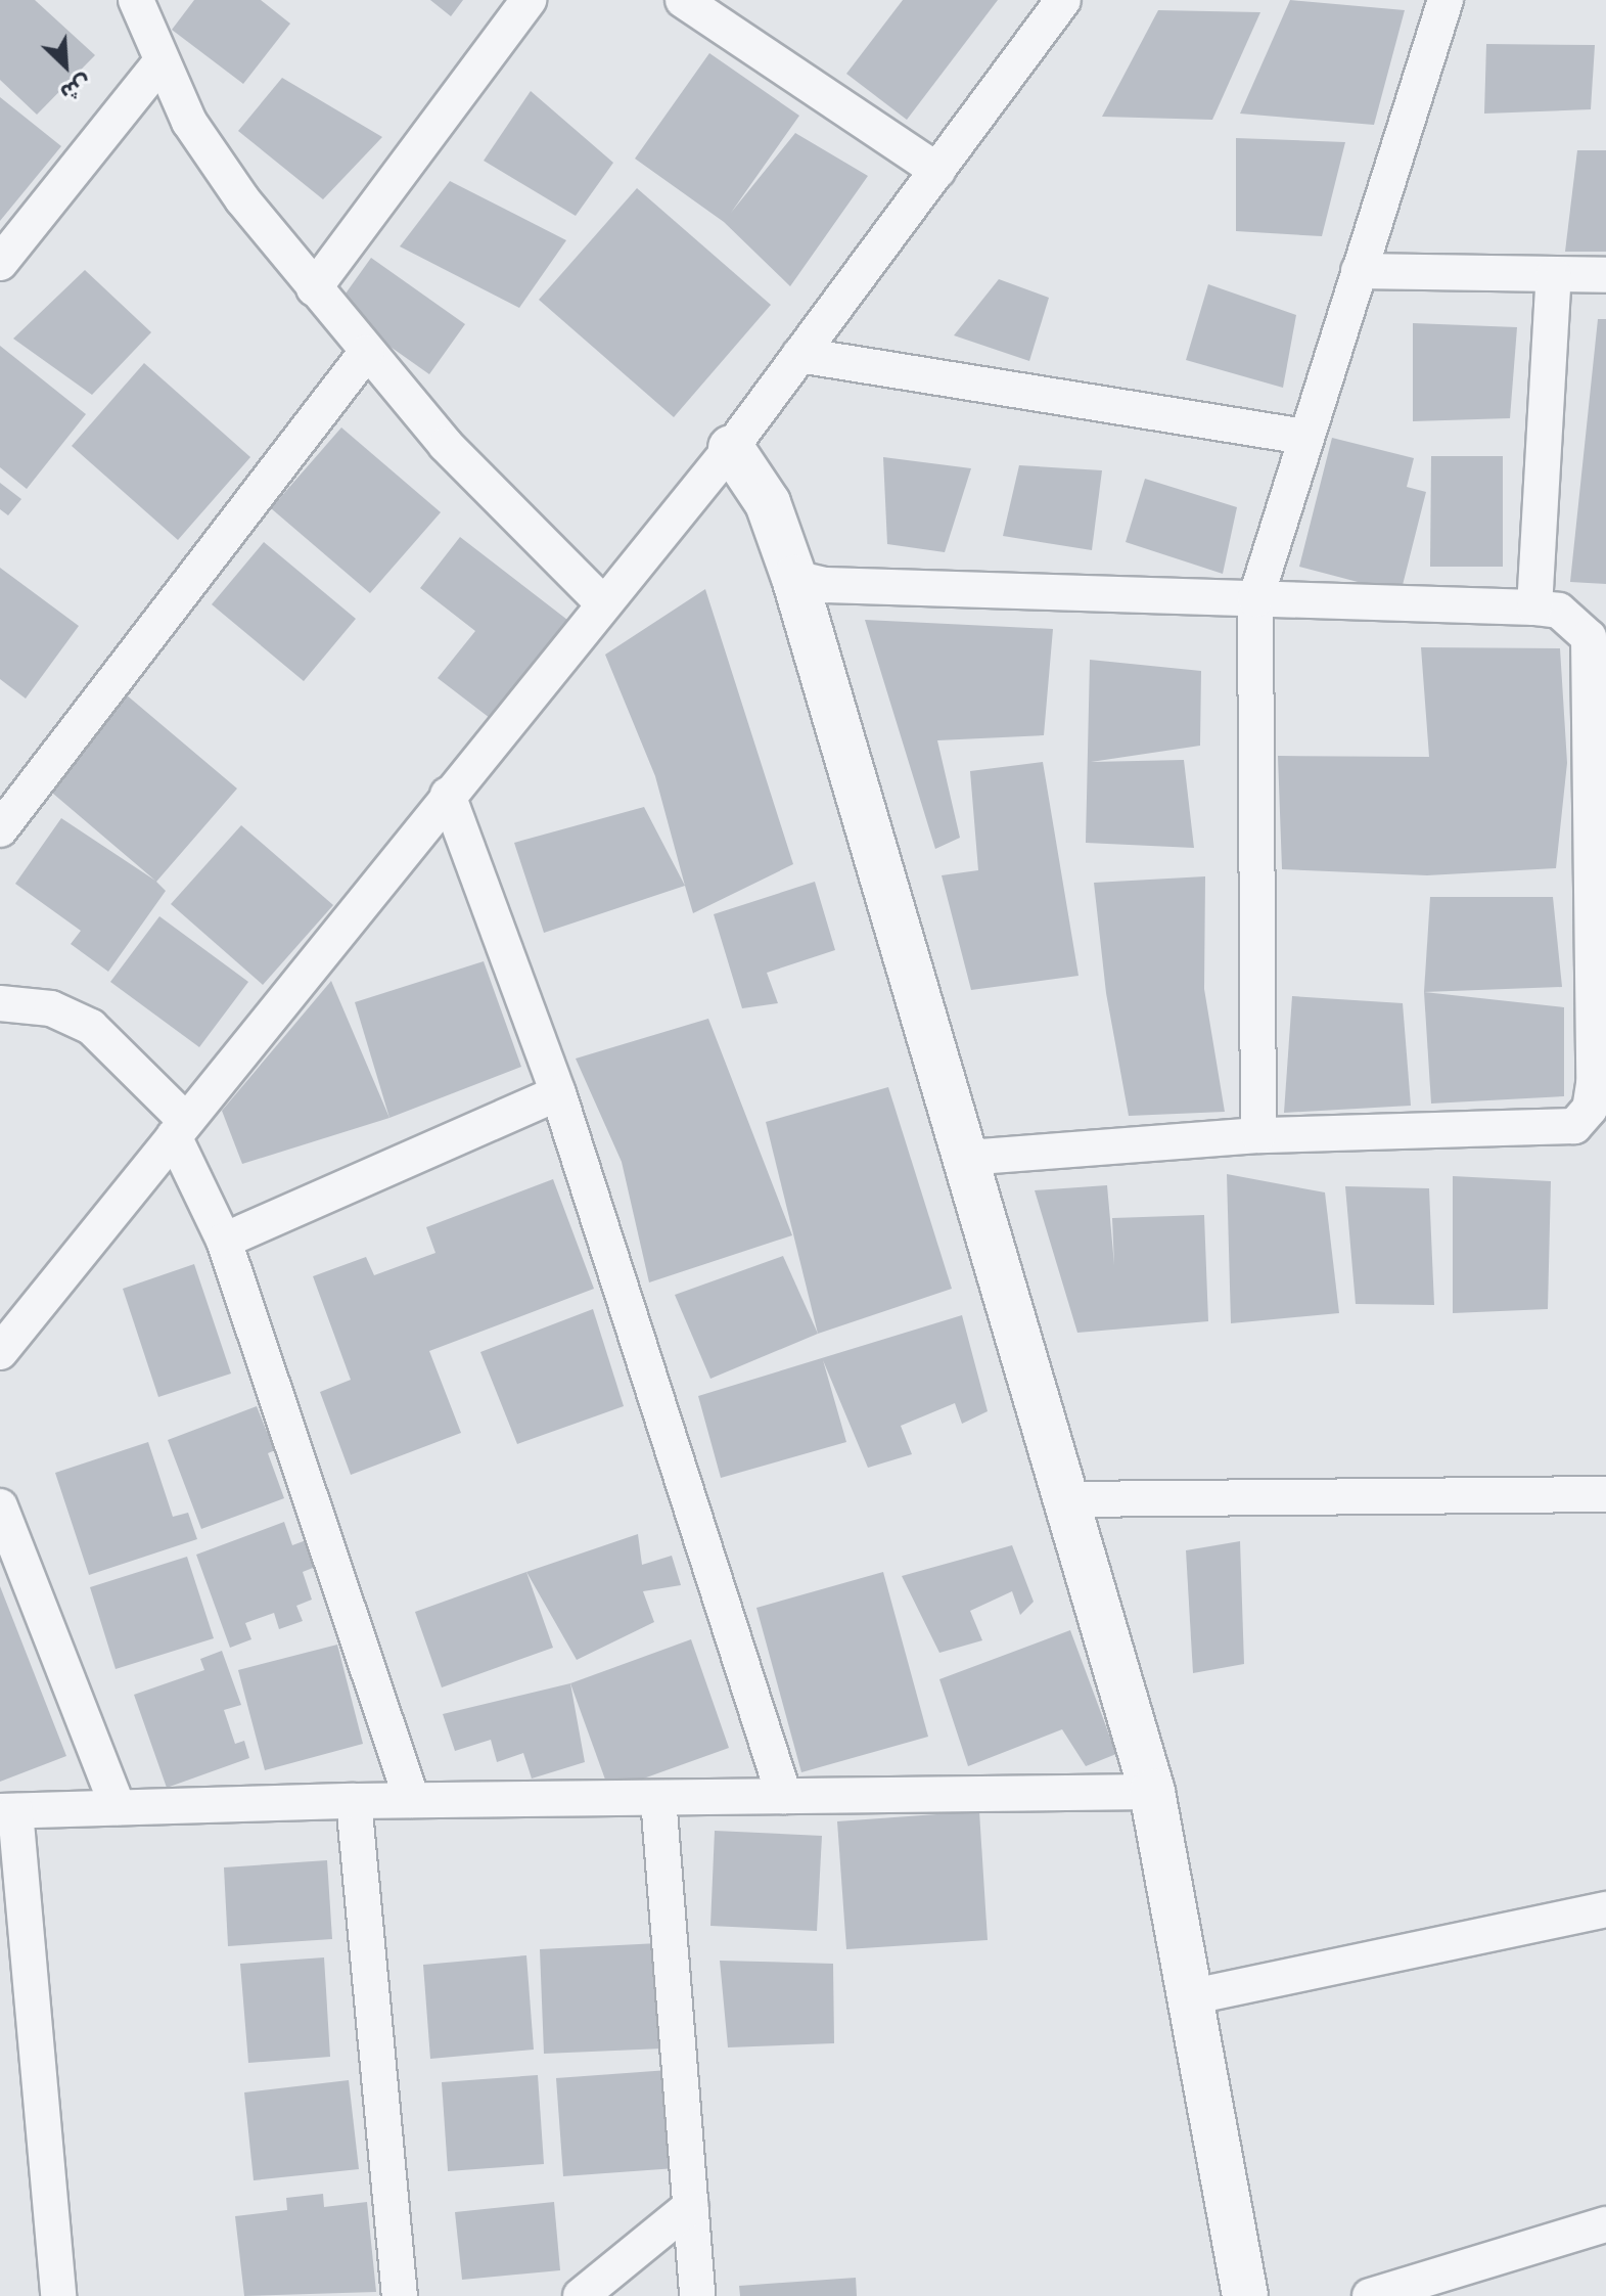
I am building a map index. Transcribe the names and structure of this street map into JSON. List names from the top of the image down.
{
  "north": "bottom right"
}
